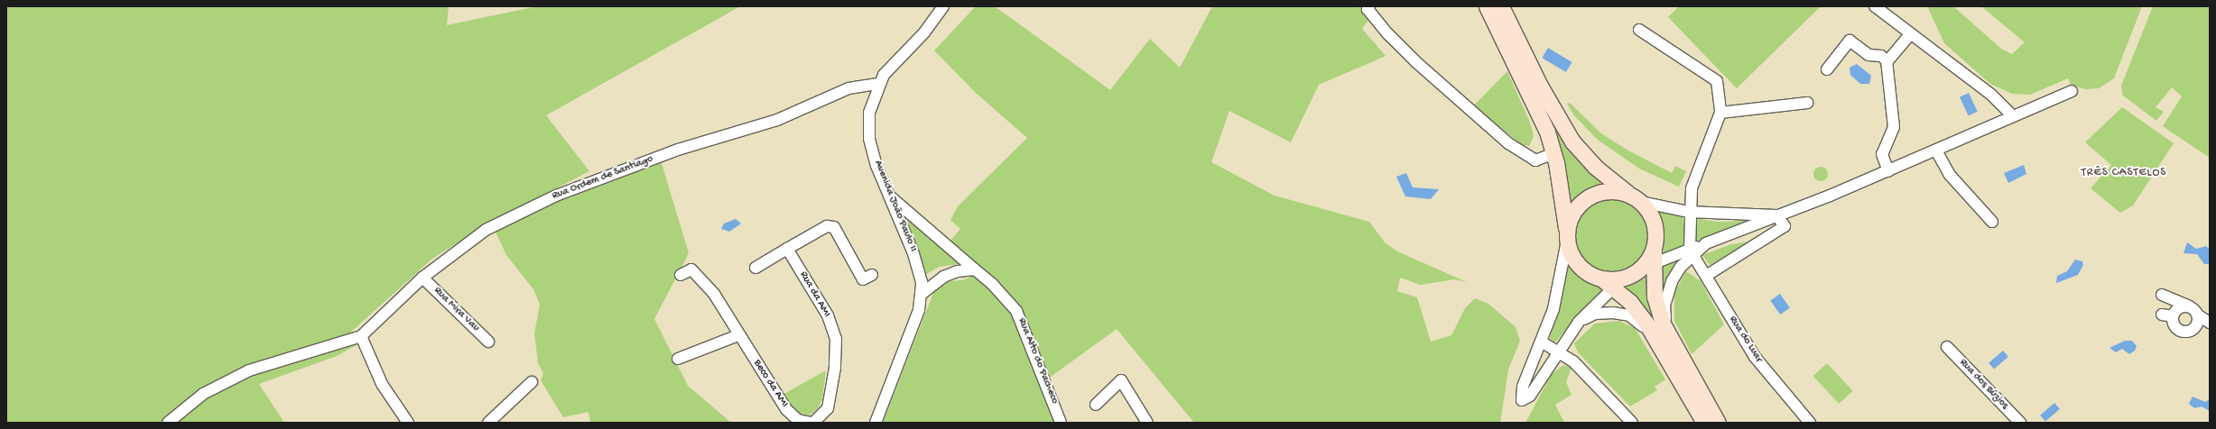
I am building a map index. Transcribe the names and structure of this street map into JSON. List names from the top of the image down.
{
  "streets": {
    "street": [
      "Rua Ordem de Santiago",
      "Avenida João Paulo II",
      "Rua da AMI",
      "Rua Mira Vau",
      "Rua do Luar",
      "Rua Alto do Pacheco",
      "Beco da AMI",
      "Rua dos Búzios"
    ]
  },
  "crossings": [
    ["Rua Ordem de Santiago", "Avenida João Paulo II"],
    ["Rua Ordem de Santiago", "Rua Mira Vau"],
    ["Avenida João Paulo II", "Rua Alto do Pacheco"]
  ],
  "districts": ["TRÊS CASTELOS"]
}
